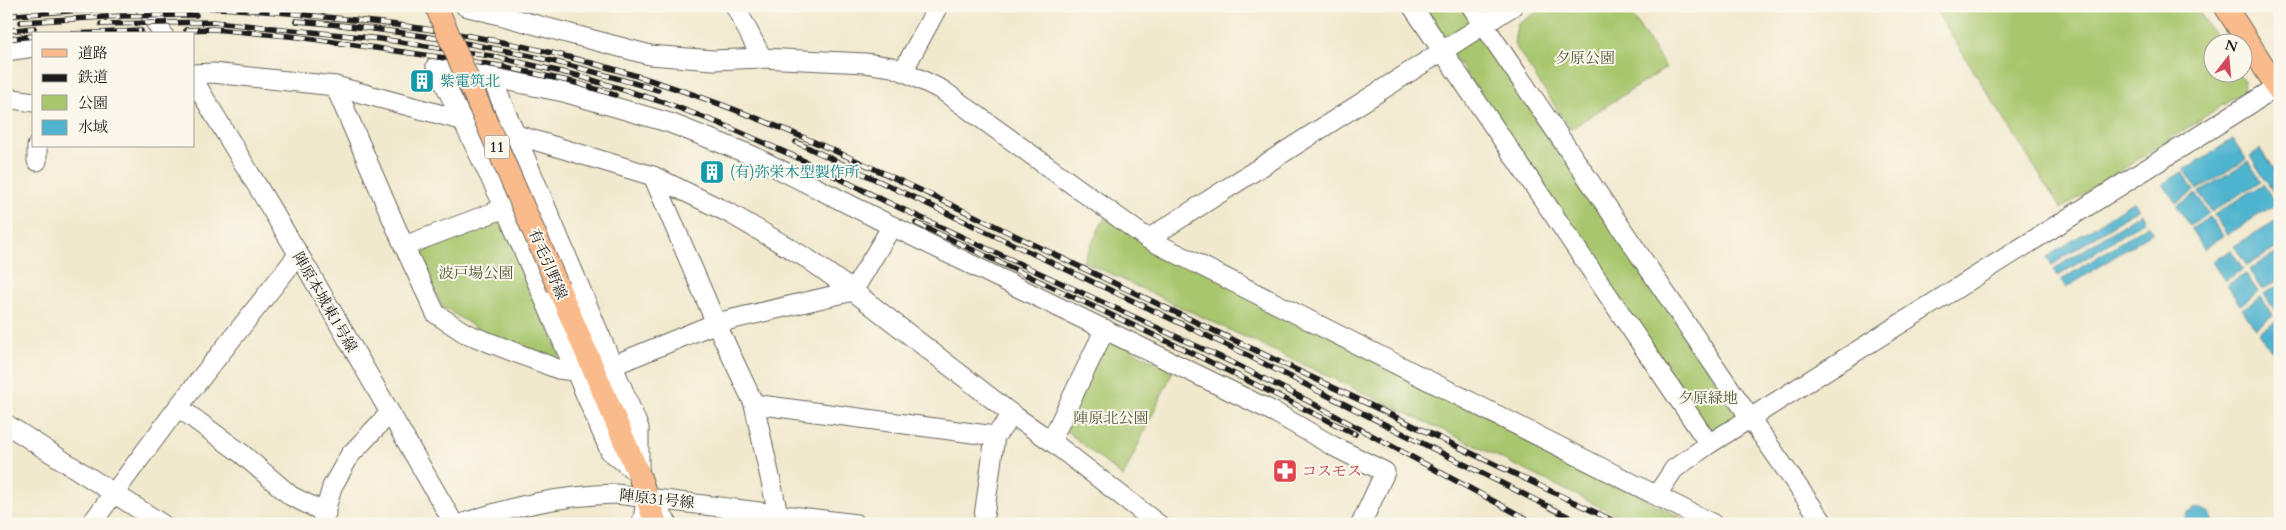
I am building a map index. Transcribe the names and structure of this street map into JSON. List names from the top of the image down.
{
  "streets": {
    "main road": ["11", "有毛引野線"],
    "street": ["陣原本城東1号線", "陣原31号線"]
  },
  "crossings": [
    ["有毛引野線", "陣原31号線"]
  ],
  "parks": [
    "夕原公園",
    "波戸場公園",
    "夕原緑地",
    "陣原北公園"
  ],
  "places": {
    "building": ["紫電筑北", "(有)弥栄木型製作所"],
    "pharmacy": ["コスモス"]
  },
  "legend": [
    "道路",
    "鉄道",
    "公園",
    "水域"
  ],
  "north": "top"
}
